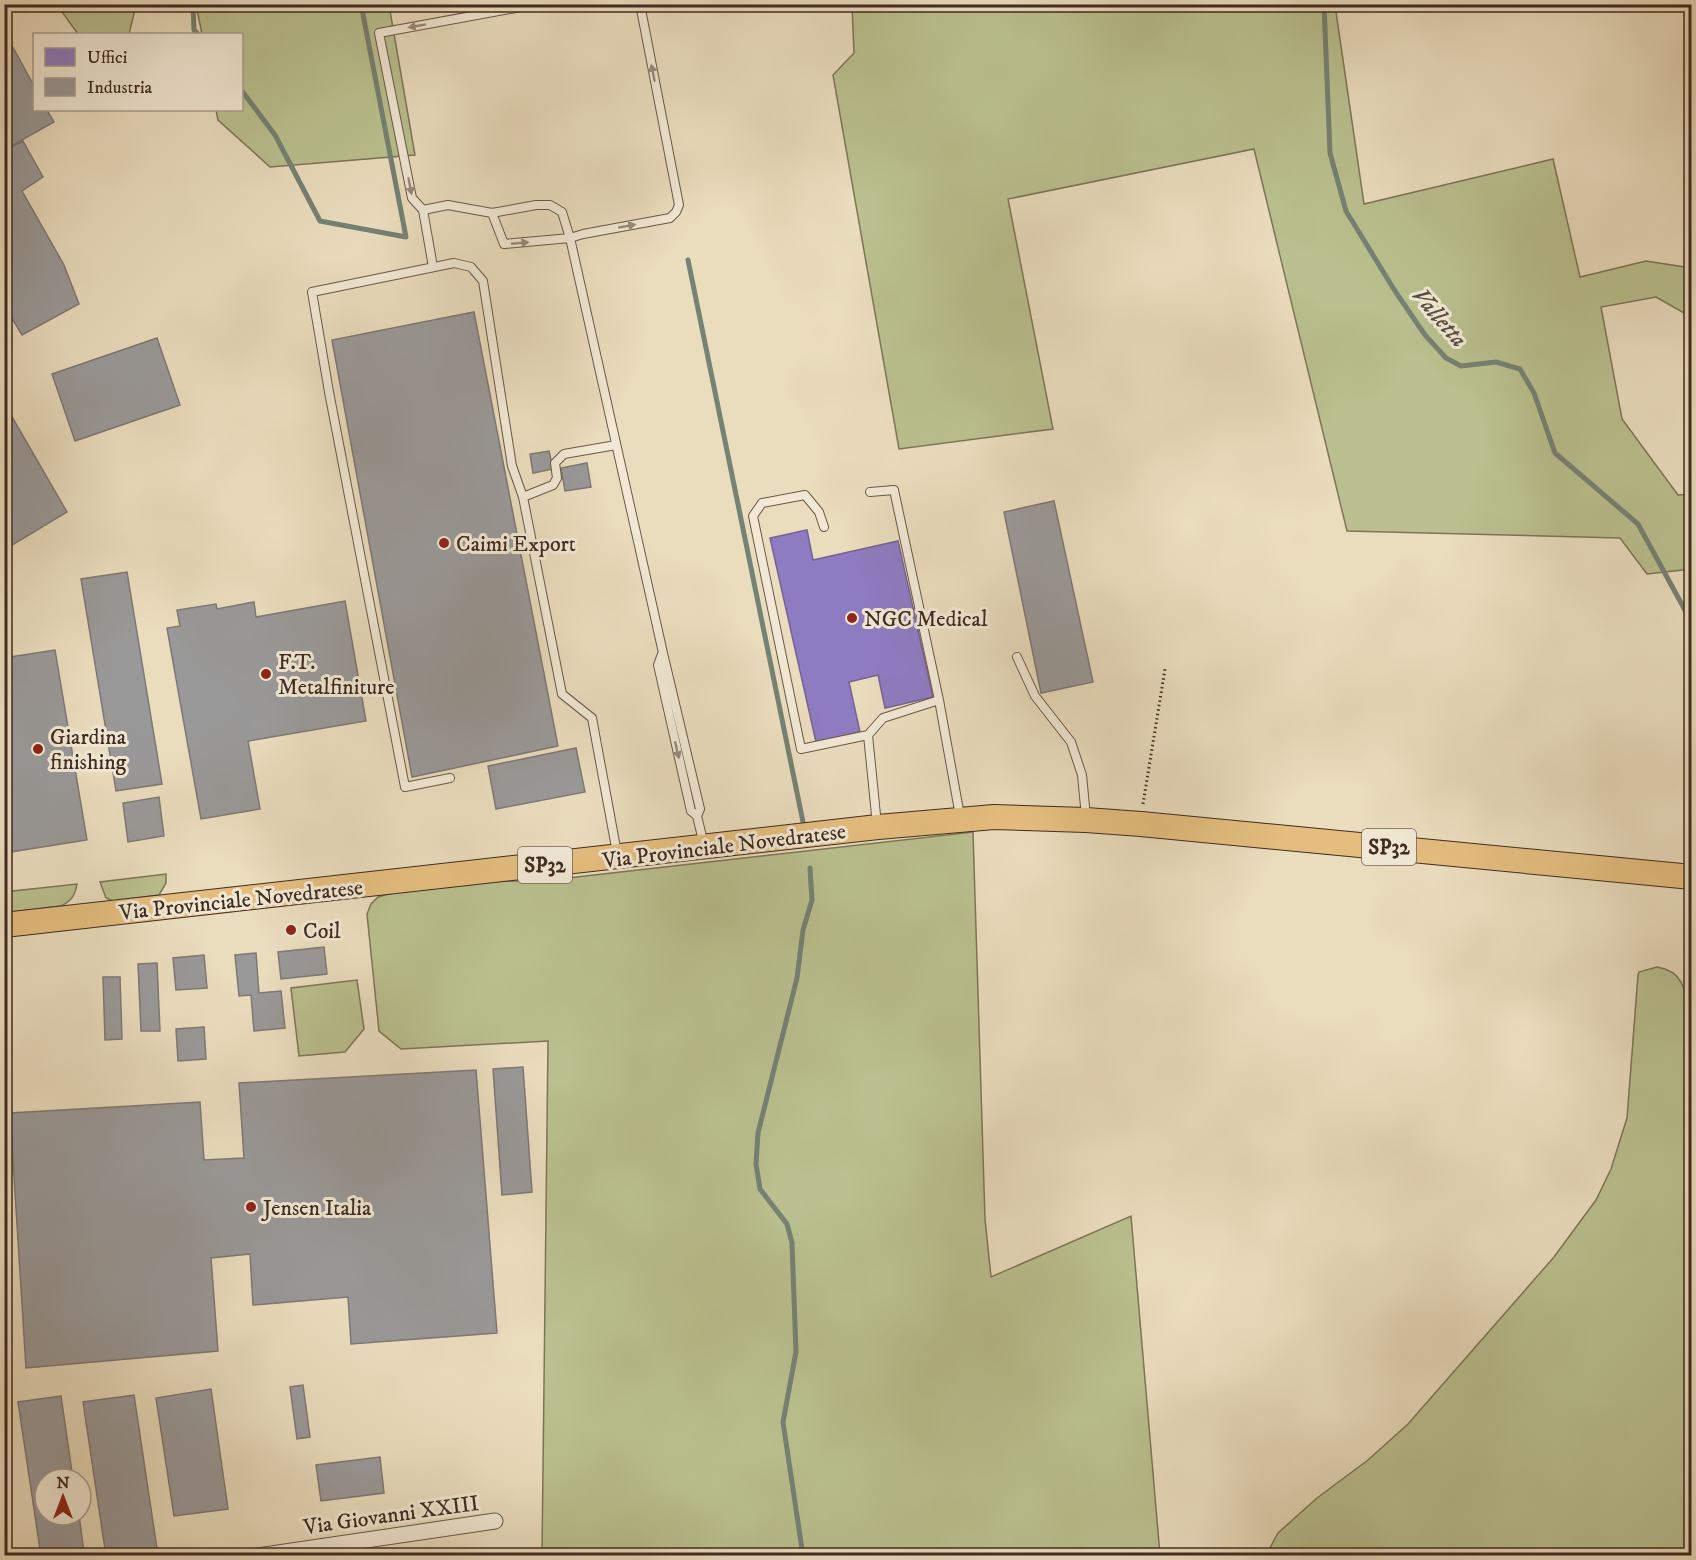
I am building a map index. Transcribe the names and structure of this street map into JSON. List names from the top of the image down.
{
  "streets": {
    "main road": ["Via Provinciale Novedratese", "SP32"],
    "street": ["Via Giovanni XXIII"]
  },
  "crossings": [
    ["Via Provinciale Novedratese", "SP32"]
  ],
  "water": ["Valletta"],
  "places": [
    "Caimi Export",
    "NGC Medical",
    "F.T. Metalfiniture",
    "Giardina finishing",
    "Coil",
    "Jensen Italia"
  ],
  "legend": ["Uffici", "Industria"],
  "north": "top"
}
